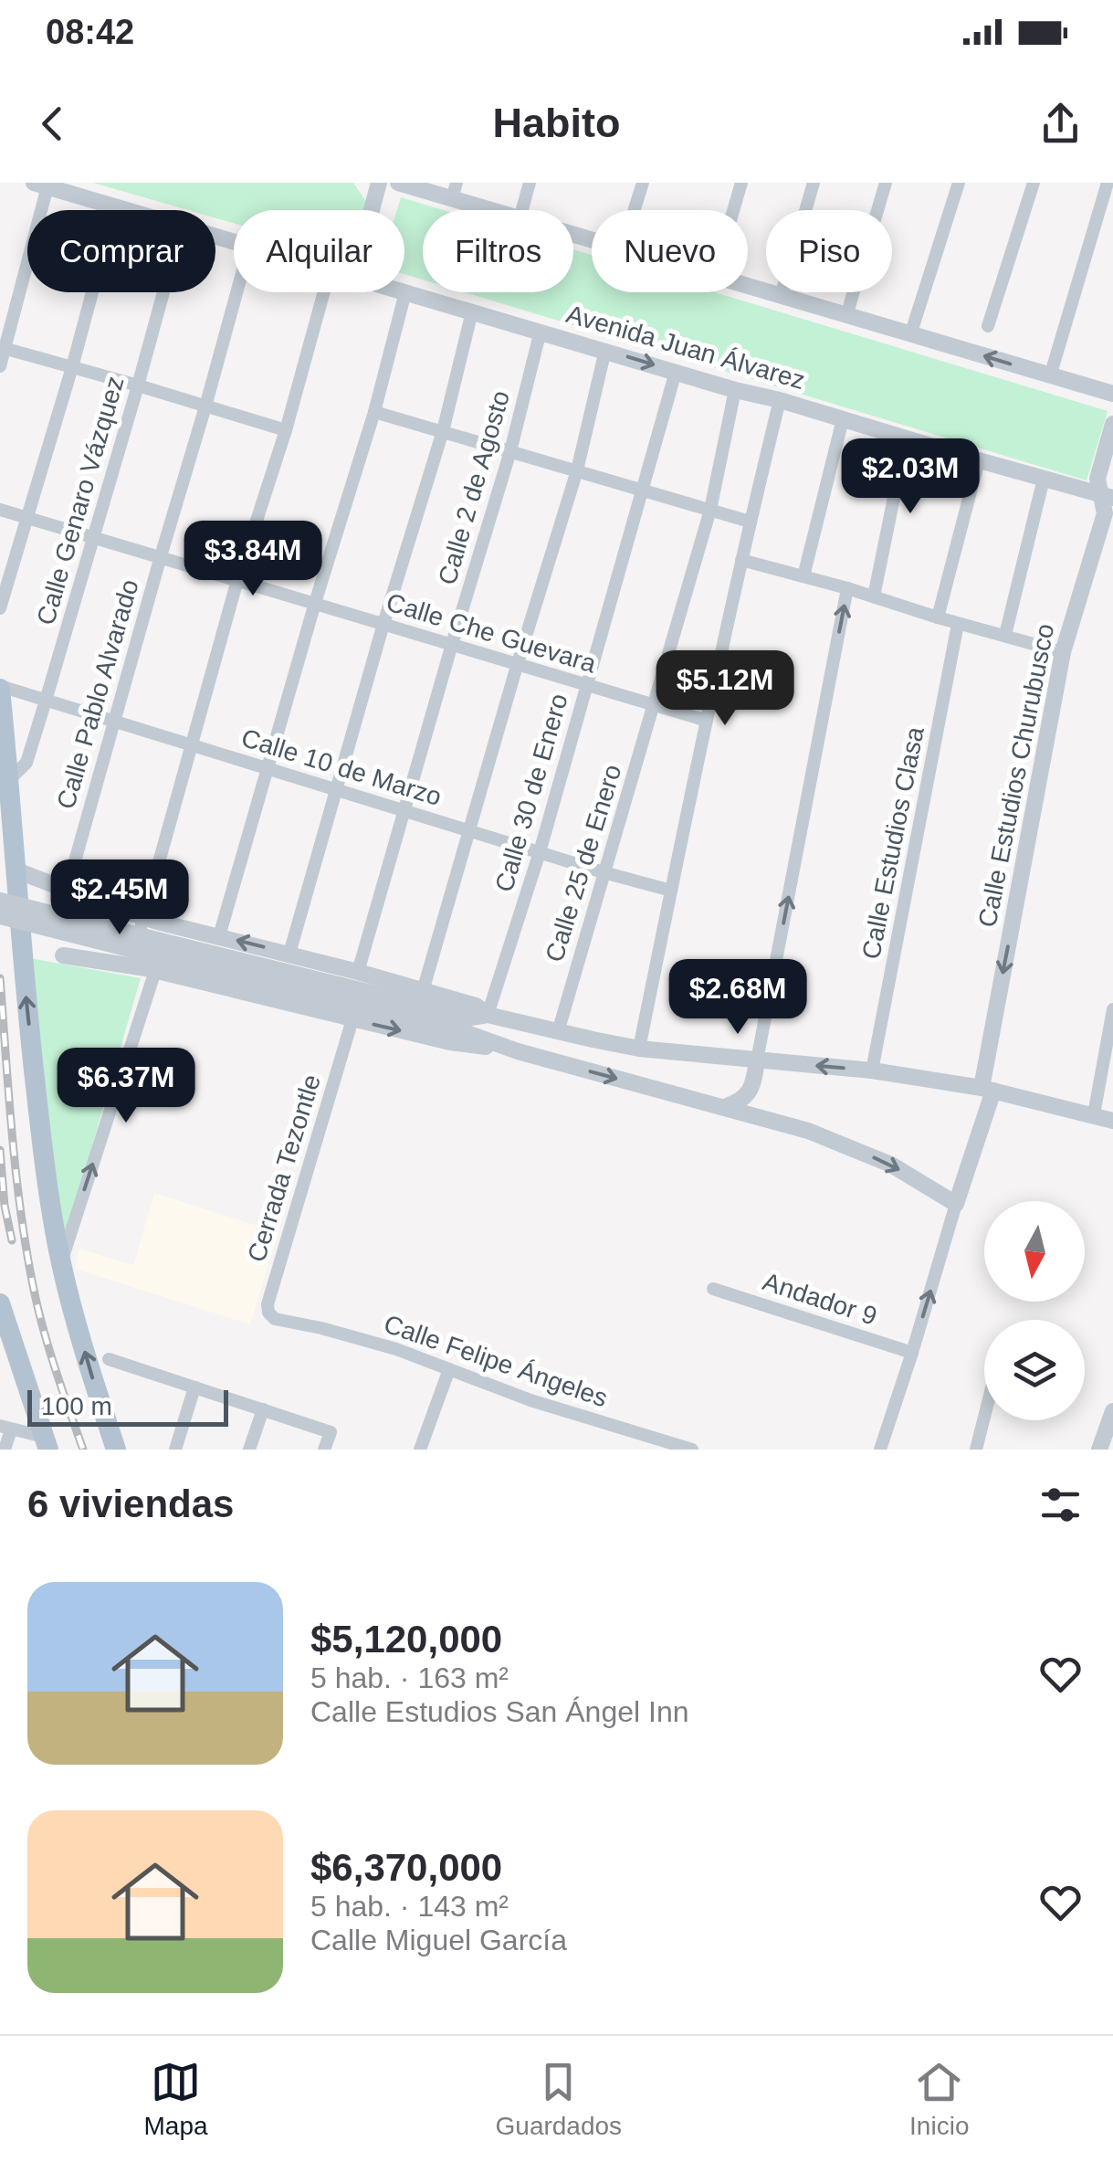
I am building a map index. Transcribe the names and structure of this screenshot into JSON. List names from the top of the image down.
{
  "streets": {
    "street": [
      "Avenida Juan Álvarez",
      "Calle 2 de Agosto",
      "Calle Genaro Vázquez",
      "Calle Che Guevara",
      "Calle Pablo Alvarado",
      "Calle 10 de Marzo",
      "Calle Estudios Churubusco",
      "Calle 30 de Enero",
      "Calle Estudios Clasa",
      "Calle 25 de Enero",
      "Cerrada Tezontle",
      "Andador 9",
      "Calle Felipe Ángeles"
    ]
  },
  "crossings": [
    ["Avenida Juan Álvarez", "Calle 2 de Agosto"],
    ["Avenida Juan Álvarez", "Calle Estudios Churubusco"],
    ["Avenida Juan Álvarez", "Calle 30 de Enero"],
    ["Avenida Juan Álvarez", "Calle 25 de Enero"],
    ["Calle 2 de Agosto", "Calle Che Guevara"],
    ["Calle 2 de Agosto", "Calle 10 de Marzo"],
    ["Calle Genaro Vázquez", "Calle Che Guevara"],
    ["Calle Genaro Vázquez", "Calle 10 de Marzo"],
    ["Calle Che Guevara", "Calle Pablo Alvarado"],
    ["Calle Che Guevara", "Calle 30 de Enero"],
    ["Calle Che Guevara", "Calle 25 de Enero"],
    ["Calle Pablo Alvarado", "Calle 10 de Marzo"],
    ["Calle 10 de Marzo", "Calle 30 de Enero"],
    ["Calle 10 de Marzo", "Calle 25 de Enero"],
    ["Calle Estudios Churubusco", "Andador 9"],
    ["Cerrada Tezontle", "Calle Felipe Ángeles"]
  ],
  "scale_bar": "100 m",
  "north": "bottom",
  "page": {
    "status": "08:42",
    "header": "Habito",
    "chip": [
      "Comprar",
      "Alquilar",
      "Filtros",
      "Nuevo",
      "Piso"
    ],
    "price": [
      "$2.03M",
      "$3.84M",
      "$5.12M",
      "$2.45M",
      "$2.68M",
      "$6.37M"
    ],
    "scale": "100 m",
    "heading": "6 viviendas",
    "list": [
      {
        "name": "$5,120,000",
        "note": "5 hab. · 163 m² · Calle Estudios San Ángel Inn"
      },
      {
        "name": "$6,370,000",
        "note": "5 hab. · 143 m² · Calle Miguel García"
      }
    ],
    "tabs": ["Mapa", "Guardados", "Inicio"]
  }
}
